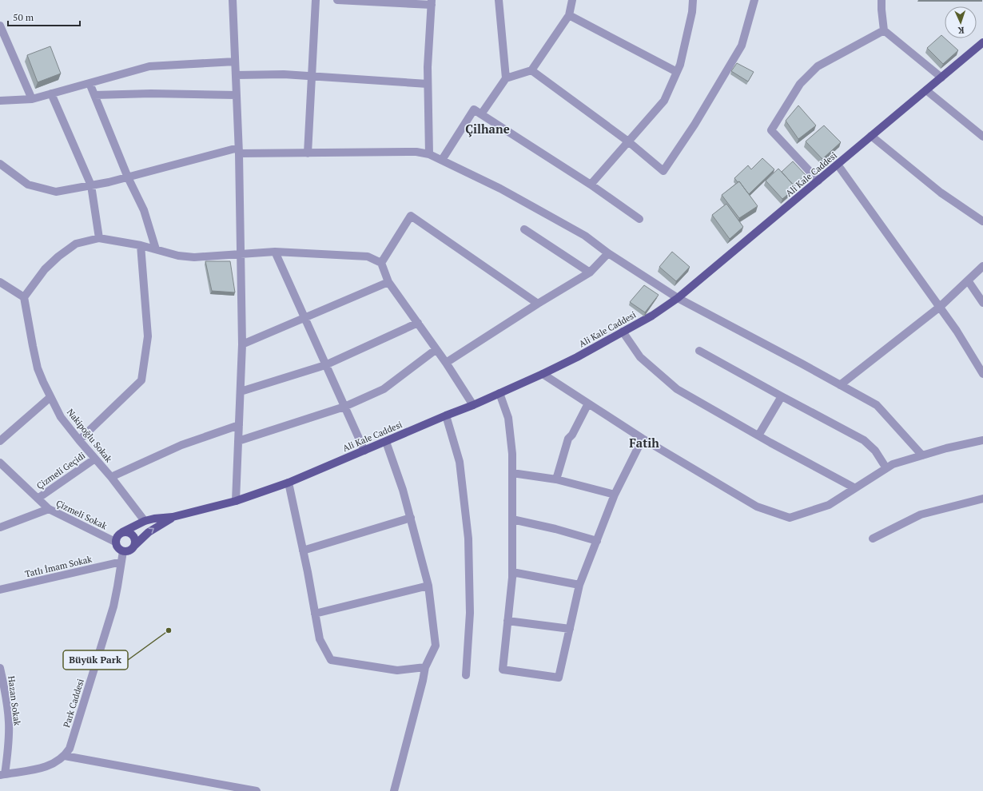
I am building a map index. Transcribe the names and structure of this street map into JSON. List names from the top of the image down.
{
  "streets": {
    "main road": ["Ali Kale Caddesi"],
    "street": [
      "Nakipoğlu Sokak",
      "Çizmeli Geçidi",
      "Çizmeli Sokak",
      "Tatlı İmam Sokak",
      "Hazan Sokak",
      "Park Caddesi"
    ]
  },
  "crossings": [
    ["Ali Kale Caddesi", "Nakipoğlu Sokak"],
    ["Ali Kale Caddesi", "Çizmeli Sokak"],
    ["Ali Kale Caddesi", "Park Caddesi"],
    ["Nakipoğlu Sokak", "Çizmeli Geçidi"],
    ["Çizmeli Geçidi", "Çizmeli Sokak"],
    ["Çizmeli Sokak", "Park Caddesi"],
    ["Tatlı İmam Sokak", "Park Caddesi"],
    ["Hazan Sokak", "Park Caddesi"]
  ],
  "districts": ["Çilhane", "Fatih"],
  "places": ["Büyük Park"],
  "scale_bar": "50 m",
  "north": "bottom"
}
